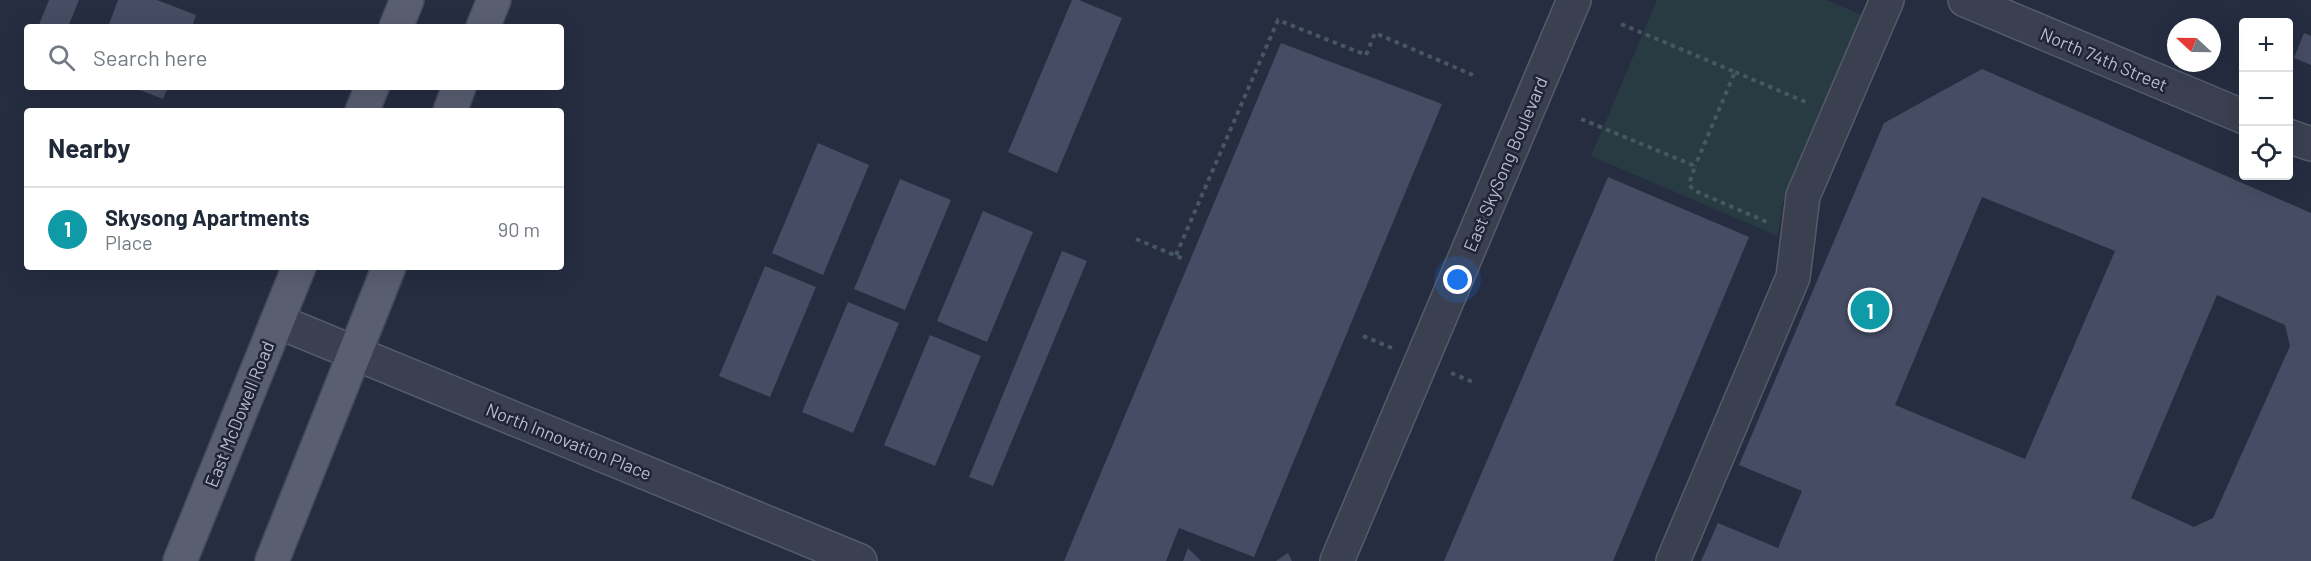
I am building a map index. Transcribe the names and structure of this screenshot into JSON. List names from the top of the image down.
{
  "streets": {
    "main road": ["East McDowell Road"],
    "street": ["North 74th Street", "East SkySong Boulevard", "North Innovation Place"]
  },
  "crossings": [
    ["East McDowell Road", "North Innovation Place"]
  ],
  "north": "left",
  "page": {
    "map_buttons": ["+", "−"],
    "search": "Search here",
    "heading": "Nearby",
    "list": [
      {
        "mark": "1",
        "name": "Skysong Apartments",
        "note": "Place",
        "value": "90 m"
      }
    ],
    "pins": "1"
  }
}
